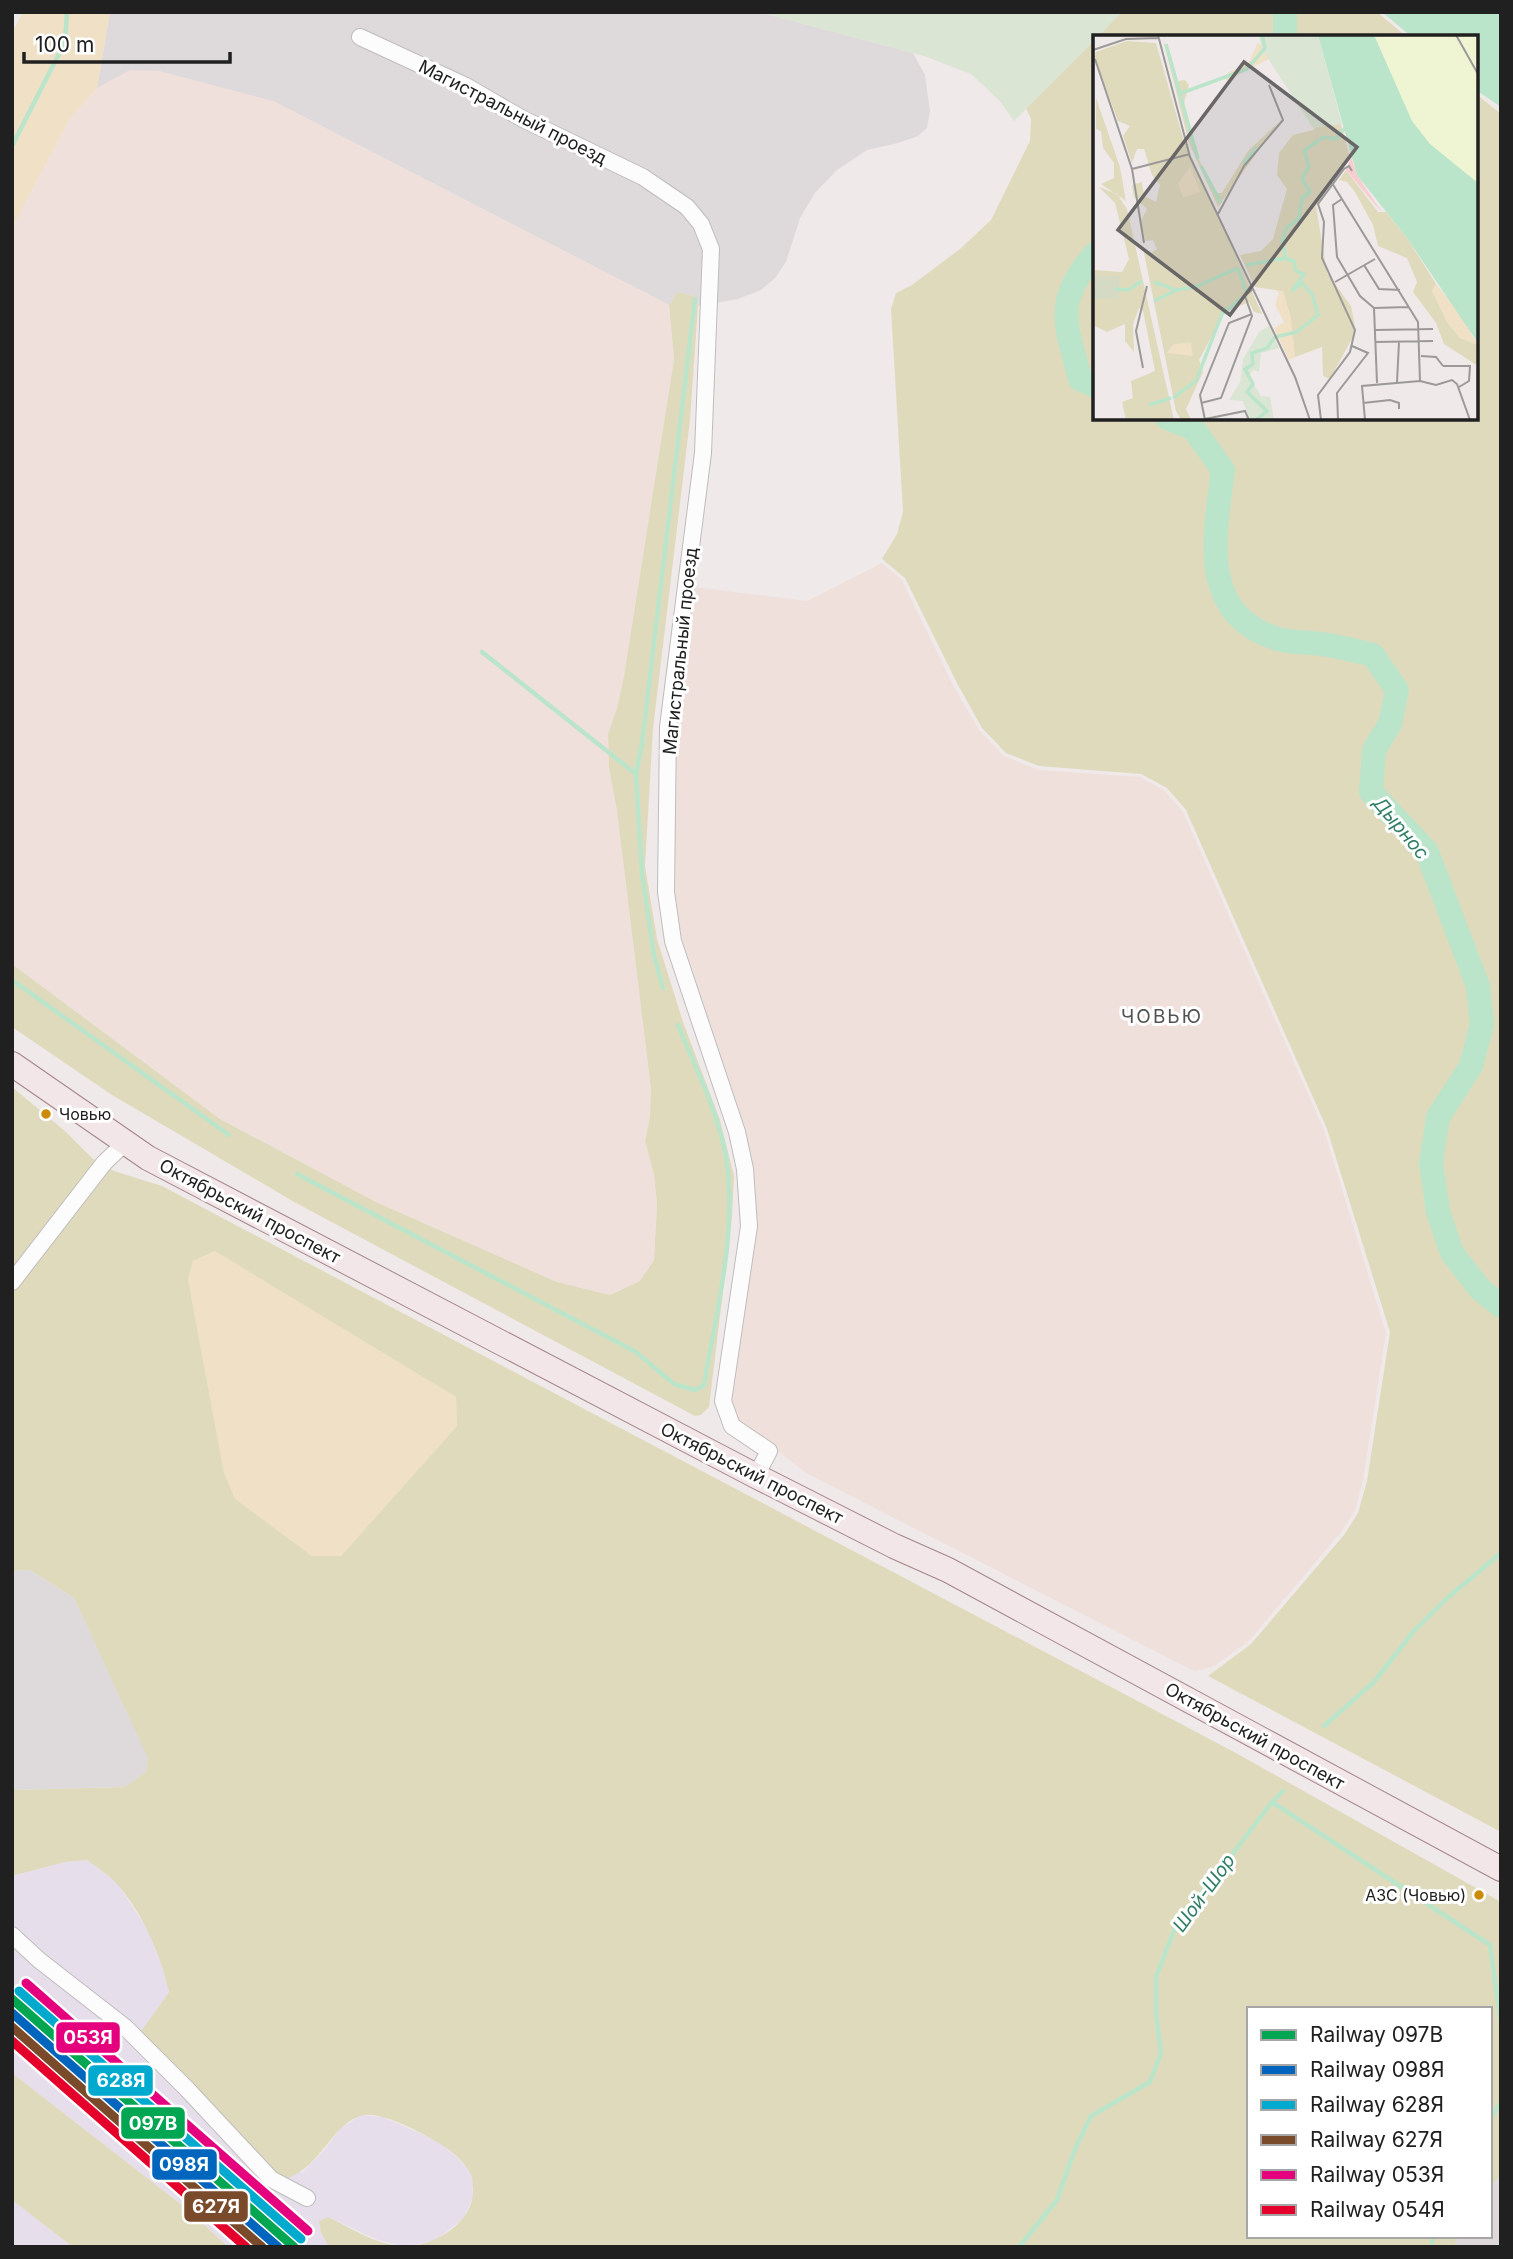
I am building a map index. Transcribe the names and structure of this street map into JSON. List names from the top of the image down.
{
  "streets": {
    "main road": ["Октябрьский проспект"],
    "street": ["Магистральный проезд"]
  },
  "crossings": [
    ["Магистральный проезд", "Октябрьский проспект"]
  ],
  "districts": ["ЧОВЬЮ"],
  "water": ["Дырнос", "Шой-Шор"],
  "places": ["Човью", "АЗС (Човью)"],
  "lines": [
    "rail line 053Я",
    "rail line 628Я",
    "rail line 097В",
    "rail line 098Я",
    "rail line 627Я",
    "rail line 054Я"
  ],
  "legend": [
    "Railway 097В",
    "Railway 098Я",
    "Railway 628Я",
    "Railway 627Я",
    "Railway 053Я",
    "Railway 054Я"
  ],
  "scale_bar": "100 m"
}
